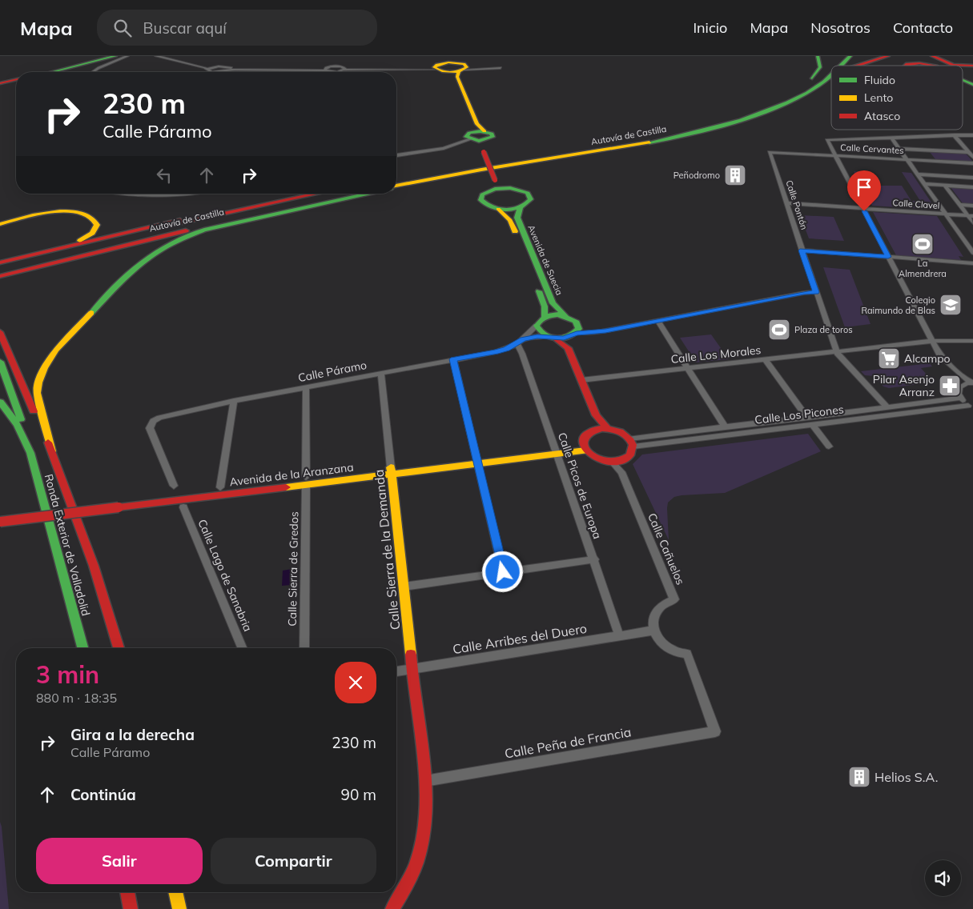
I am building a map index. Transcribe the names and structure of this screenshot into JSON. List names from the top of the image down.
{
  "streets": {
    "main road": [
      "Autovía de Castilla",
      "Avenida de Suecia",
      "Avenida de la Aranzana",
      "Ronda Exterior de Valladolid",
      "Calle Sierra de la Demanda"
    ],
    "street": [
      "Calle Cervantes",
      "Calle Clavel",
      "Calle Pontón",
      "Calle Los Morales",
      "Calle Páramo",
      "Calle Los Picones",
      "Calle Picos de Europa",
      "Calle Cañuelos",
      "Calle Sierra de Gredos",
      "Calle Lago de Sanabria",
      "Calle Arribes del Duero",
      "Calle Peña de Francia"
    ]
  },
  "crossings": [
    ["Calle Cervantes", "Calle Pontón"],
    ["Calle Clavel", "Calle Pontón"],
    ["Calle Pontón", "Calle Los Morales"],
    ["Calle Pontón", "Calle Los Picones"],
    ["Calle Páramo", "Calle Picos de Europa"],
    ["Calle Páramo", "Calle Sierra de la Demanda"],
    ["Calle Páramo", "Calle Sierra de Gredos"],
    ["Calle Los Picones", "Avenida de la Aranzana"],
    ["Calle Los Picones", "Calle Cañuelos"],
    ["Avenida de la Aranzana", "Calle Picos de Europa"],
    ["Avenida de la Aranzana", "Calle Cañuelos"],
    ["Avenida de la Aranzana", "Calle Sierra de la Demanda"],
    ["Avenida de la Aranzana", "Calle Sierra de Gredos"],
    ["Calle Picos de Europa", "Calle Arribes del Duero"],
    ["Calle Cañuelos", "Calle Arribes del Duero"],
    ["Calle Cañuelos", "Calle Peña de Francia"],
    ["Calle Sierra de la Demanda", "Calle Arribes del Duero"],
    ["Calle Sierra de la Demanda", "Calle Peña de Francia"],
    ["Calle Arribes del Duero", "Calle Peña de Francia"]
  ],
  "places": {
    "building": ["Peñodromo", "Helios S.A."],
    "sports": ["La Almendrera", "Plaza de toros"],
    "school or university": ["Colegio Raimundo de Blas"],
    "supermarket": ["Alcampo"],
    "pharmacy": ["Pilar Asenjo Arranz"]
  },
  "legend": ["Fluido", "Lento", "Atasco"],
  "page": {
    "header": "Mapa",
    "search": "Buscar aquí",
    "nav": [
      "Inicio",
      "Mapa",
      "Nosotros",
      "Contacto"
    ],
    "turn": ["230 m", "Calle Páramo"],
    "heading": ["3 min", "880 m · 18:35"],
    "list": [
      {
        "name": "Gira a la derecha",
        "note": "Calle Páramo",
        "value": "230 m"
      },
      {
        "name": "Continúa",
        "value": "90 m"
      }
    ],
    "buttons": ["Salir", "Compartir"]
  }
}
